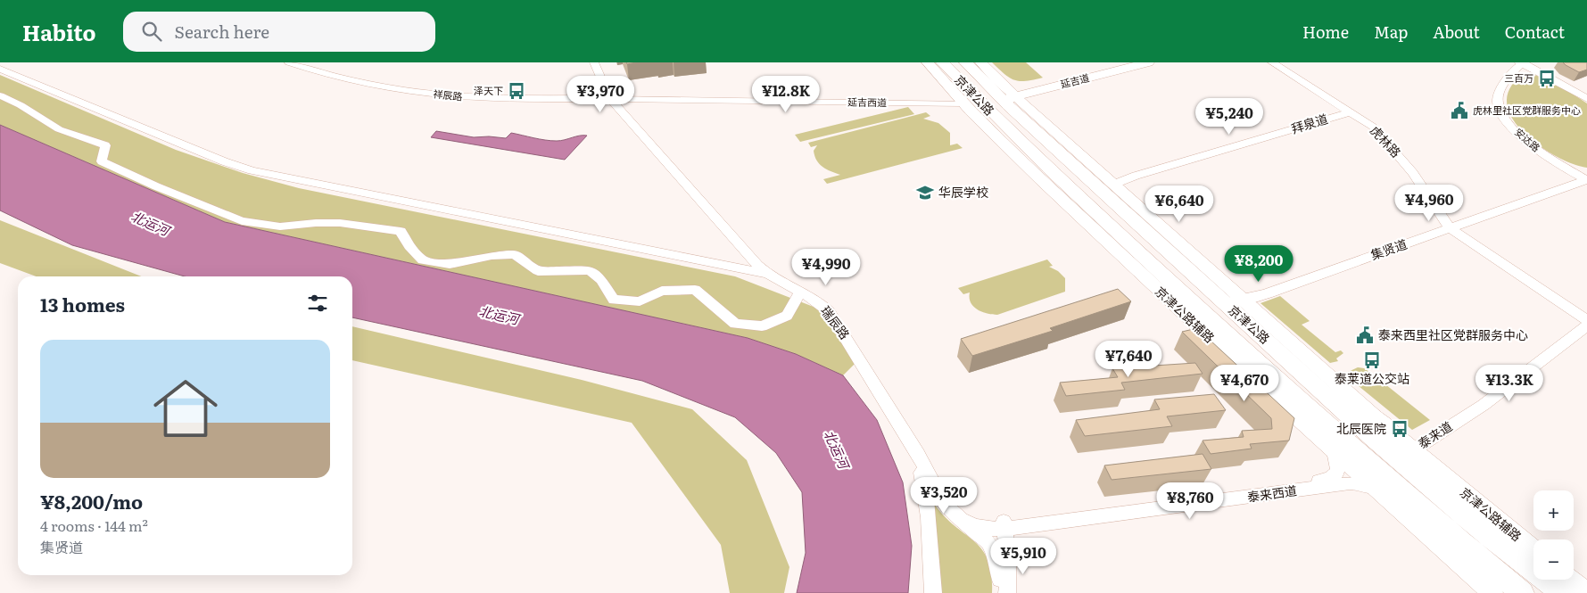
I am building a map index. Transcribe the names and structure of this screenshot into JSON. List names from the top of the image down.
{
  "streets": {
    "highway": ["京津公路"],
    "main road": ["延吉道", "京津公路辅路"],
    "street": [
      "祥辰路",
      "延吉西道",
      "拜泉道",
      "安达路",
      "虎林路",
      "集贤道",
      "瑞辰路",
      "泰来道",
      "泰来西道"
    ]
  },
  "crossings": [
    ["延吉道", "京津公路"],
    ["延吉道", "京津公路辅路"],
    ["祥辰路", "延吉西道"],
    ["祥辰路", "瑞辰路"],
    ["京津公路", "集贤道"],
    ["京津公路", "京津公路辅路"],
    ["延吉西道", "京津公路辅路"],
    ["延吉西道", "瑞辰路"],
    ["拜泉道", "虎林路"],
    ["拜泉道", "京津公路辅路"],
    ["安达路", "集贤道"],
    ["虎林路", "集贤道"],
    ["集贤道", "京津公路辅路"],
    ["京津公路辅路", "泰来道"],
    ["京津公路辅路", "泰来西道"]
  ],
  "water": ["北运河"],
  "places": {
    "bus stop": [
      "三百万",
      "泽天下",
      "泰莱道公交站",
      "北辰医院"
    ],
    "public building": ["虎林里社区党群服务中心", "泰来西里社区党群服务中心"],
    "school or university": ["华辰学校"]
  },
  "page": {
    "header": "Habito",
    "search": "Search here",
    "nav": [
      "Home",
      "Map",
      "About",
      "Contact"
    ],
    "price": [
      "¥3,970",
      "¥12.8K",
      "¥5,240",
      "¥4,960",
      "¥6,640",
      "¥8,200",
      "¥4,990",
      "¥7,640",
      "¥4,670",
      "¥13.3K",
      "¥3,520",
      "¥8,760",
      "¥5,910"
    ],
    "heading": "13 homes",
    "list": [
      {
        "name": "¥8,200/mo",
        "note": "4 rooms · 144 m² · 集贤道"
      }
    ],
    "map_buttons": ["+", "−"]
  }
}
